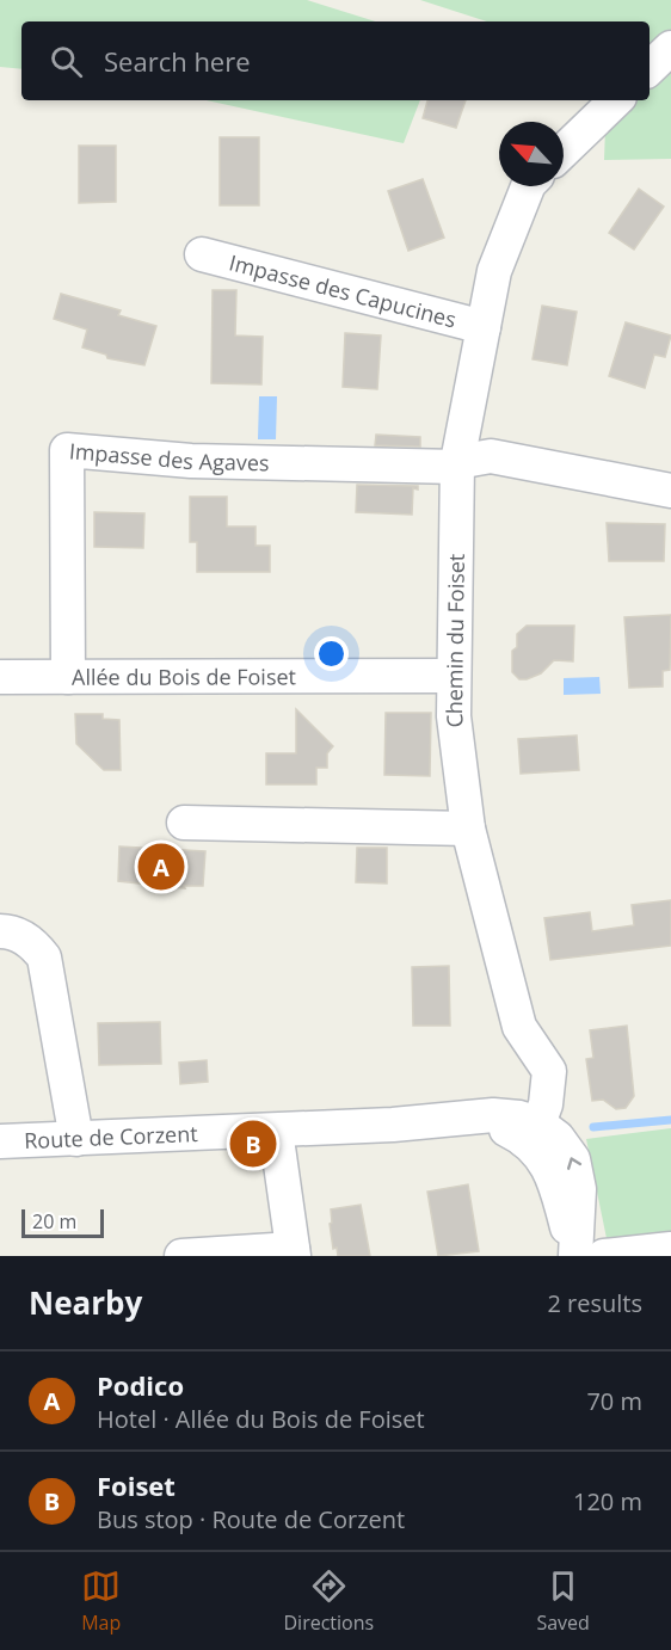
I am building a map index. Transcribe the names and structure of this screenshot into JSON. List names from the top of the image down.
{
  "streets": {
    "street": [
      "Impasse des Capucines",
      "Impasse des Agaves",
      "Chemin du Foiset",
      "Allée du Bois de Foiset",
      "Route de Corzent"
    ]
  },
  "crossings": [
    ["Impasse des Capucines", "Chemin du Foiset"],
    ["Impasse des Agaves", "Chemin du Foiset"],
    ["Impasse des Agaves", "Allée du Bois de Foiset"],
    ["Chemin du Foiset", "Allée du Bois de Foiset"],
    ["Chemin du Foiset", "Route de Corzent"]
  ],
  "scale_bar": "20 m",
  "north": "top left",
  "page": {
    "search": "Search here",
    "pins": ["A", "B"],
    "scale": "20 m",
    "heading": ["Nearby", "2 results"],
    "list": [
      {
        "mark": "A",
        "name": "Podico",
        "note": "Hotel · Allée du Bois de Foiset",
        "value": "70 m"
      },
      {
        "mark": "B",
        "name": "Foiset",
        "note": "Bus stop · Route de Corzent",
        "value": "120 m"
      }
    ],
    "nav": ["Map", "Directions", "Saved"]
  }
}
